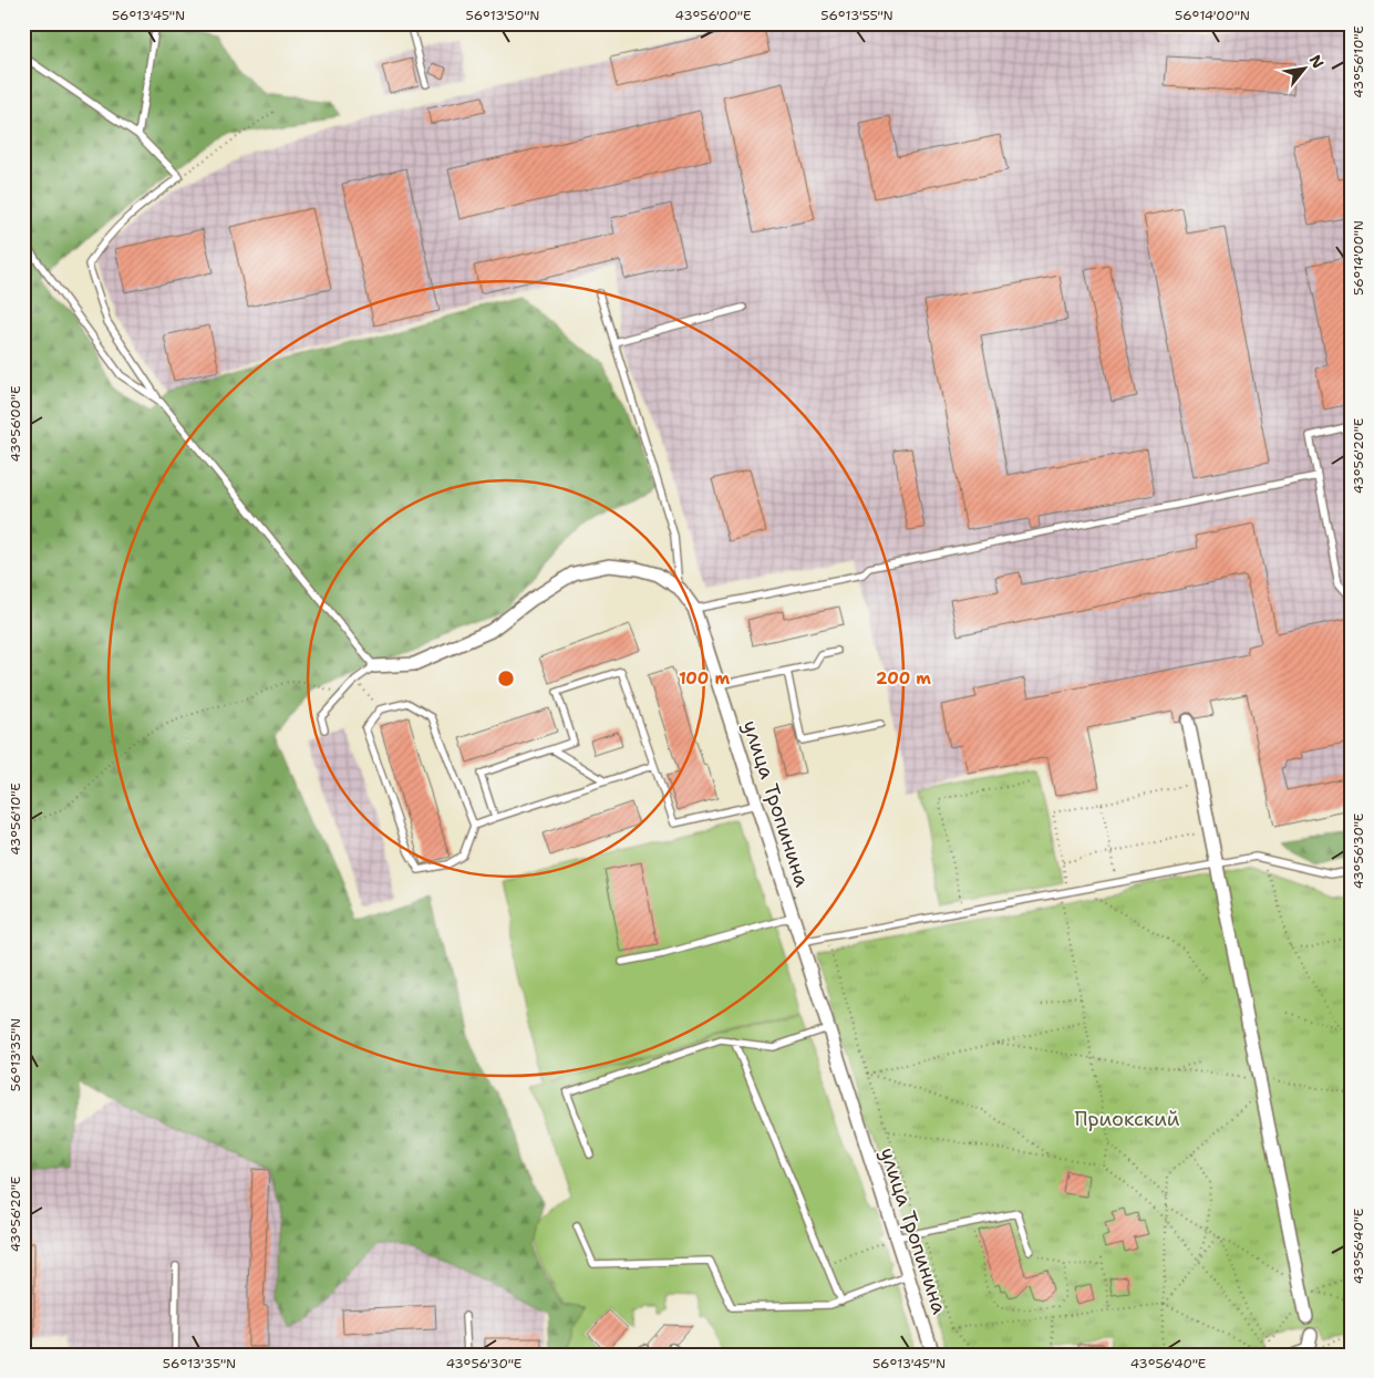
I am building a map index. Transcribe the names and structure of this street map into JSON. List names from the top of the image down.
{
  "streets": {
    "street": ["улица Тропинина"]
  },
  "parks": ["Приокский"],
  "north": "top right",
  "coordinates": [
    "56°13'45\"N",
    "56°13'50\"N",
    "43°56'00\"E",
    "56°13'55\"N",
    "56°14'00\"N",
    "43°56'10\"E",
    "43°56'20\"E",
    "43°56'30\"E",
    "56°13'35\"N",
    "43°56'40\"E"
  ],
  "rings": ["100 m", "200 m"]
}
